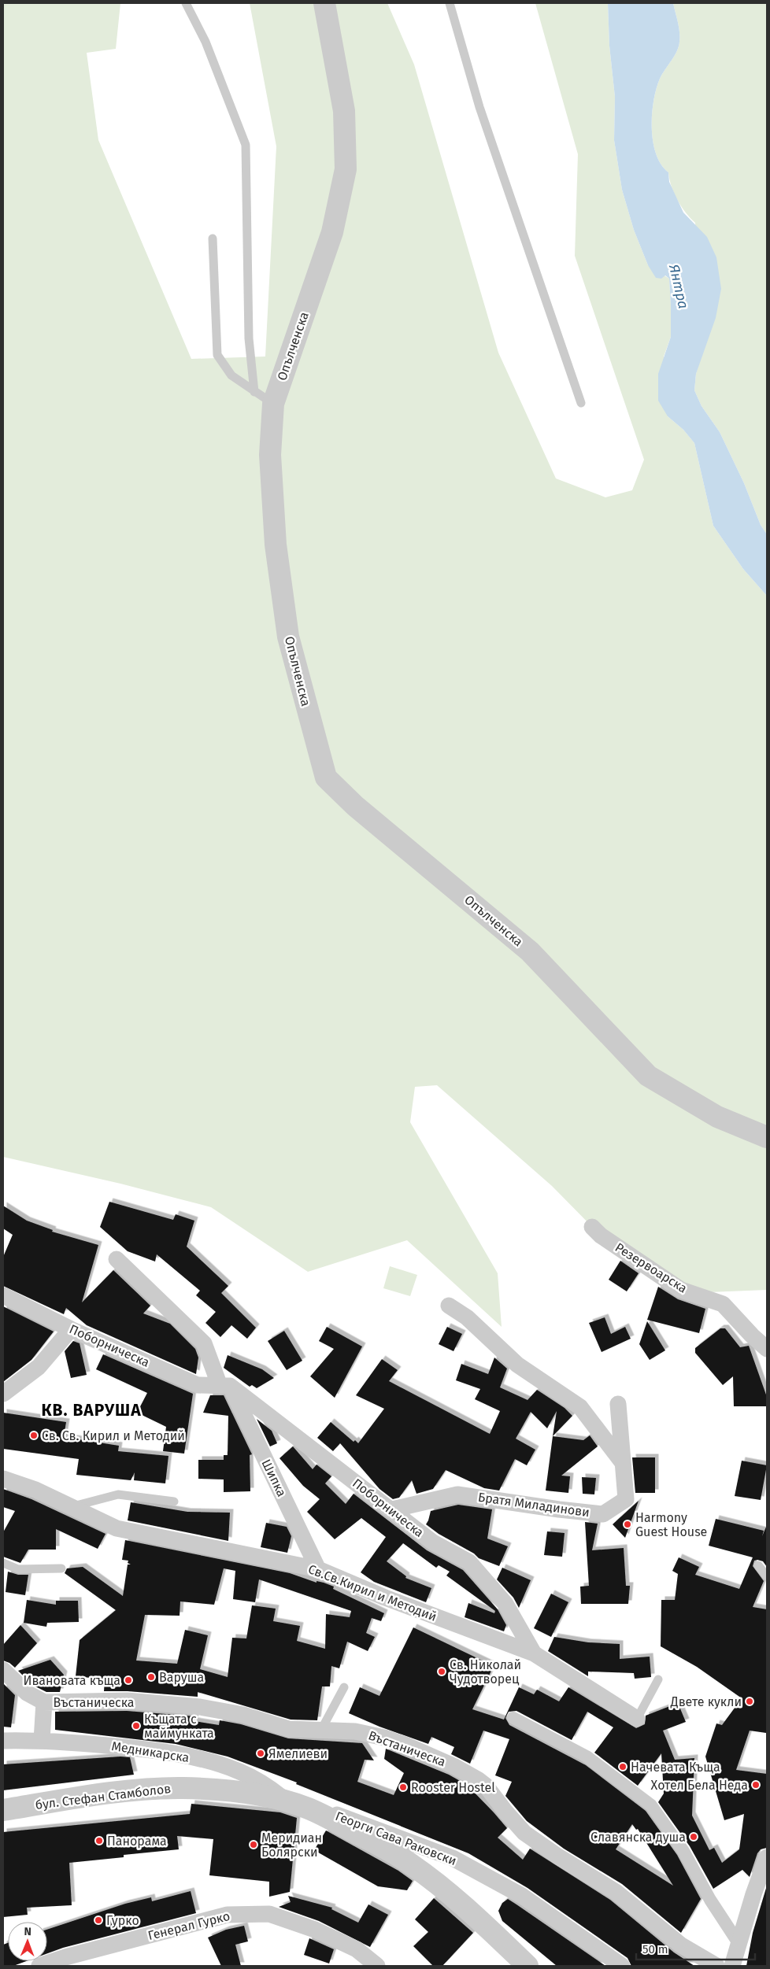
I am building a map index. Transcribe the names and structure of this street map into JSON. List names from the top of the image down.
{
  "streets": {
    "street": [
      "Опълченска",
      "Резервоарска",
      "Поборническа",
      "Шипка",
      "Братя Миладинови",
      "Св.Св.Кирил и Методий",
      "Въстаническа",
      "Медникарска",
      "бул. Стефан Стамболов",
      "Георги Сава Раковски",
      "Генерал Гурко"
    ]
  },
  "crossings": [
    ["Поборническа", "Шипка"],
    ["Поборническа", "Братя Миладинови"],
    ["Поборническа", "Св.Св.Кирил и Методий"],
    ["Шипка", "Св.Св.Кирил и Методий"],
    ["Въстаническа", "Медникарска"],
    ["Медникарска", "бул. Стефан Стамболов"],
    ["Медникарска", "Георги Сава Раковски"],
    ["бул. Стефан Стамболов", "Георги Сава Раковски"]
  ],
  "districts": ["КВ. ВАРУША"],
  "water": ["Янтра"],
  "places": [
    "Св. Св. Кирил и Методий",
    "Harmony Guest House",
    "Св. Николай Чудотворец",
    "Варуша",
    "Ивановата къща",
    "Двете кукли",
    "Къщата с маймунката",
    "Ямелиеви",
    "Начевата Къща",
    "Xотел Бела Неда",
    "Rooster Hostel",
    "Славянска душа",
    "Панорама",
    "Меридиан Болярски",
    "Гурко"
  ],
  "scale_bar": "50 m",
  "north": "top"
}
